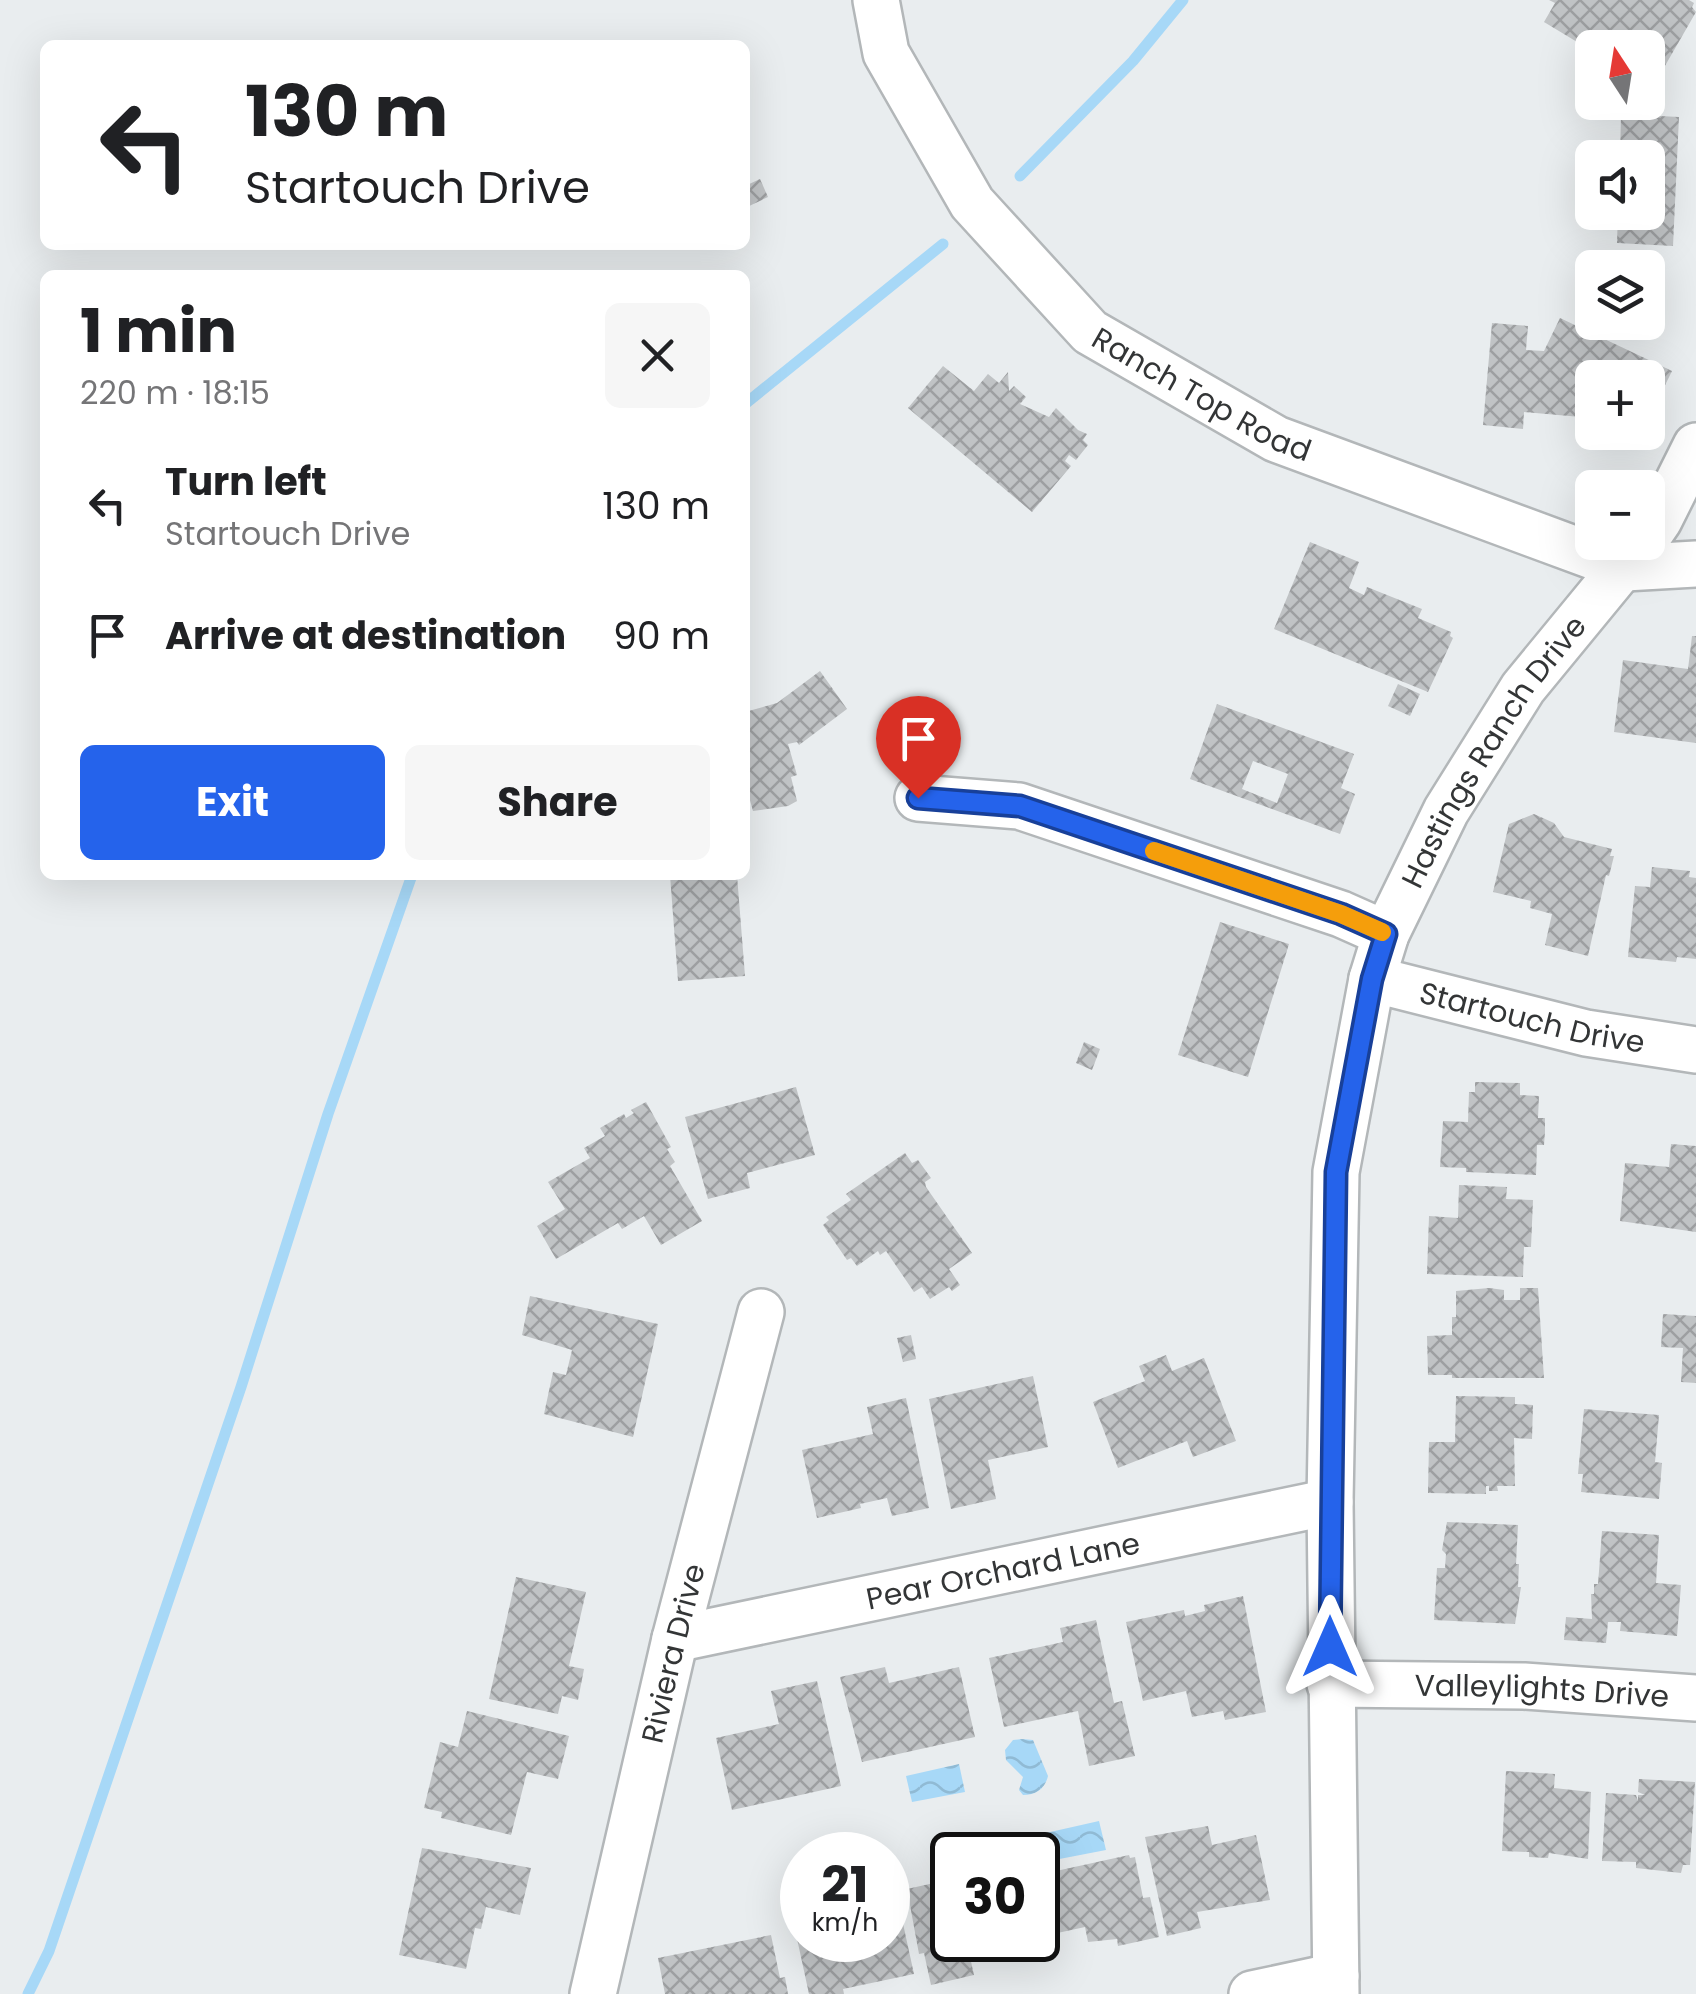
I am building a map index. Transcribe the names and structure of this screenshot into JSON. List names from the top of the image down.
{
  "streets": {
    "street": [
      "Ranch Top Road",
      "Hastings Ranch Drive",
      "Startouch Drive",
      "Pear Orchard Lane",
      "Riviera Drive",
      "Valleylights Drive"
    ]
  },
  "crossings": [
    ["Hastings Ranch Drive", "Startouch Drive"],
    ["Hastings Ranch Drive", "Pear Orchard Lane"],
    ["Hastings Ranch Drive", "Valleylights Drive"],
    ["Pear Orchard Lane", "Riviera Drive"]
  ],
  "north": "top",
  "page": {
    "map_buttons": ["+", "−"],
    "turn": ["130 m", "Startouch Drive"],
    "heading": ["1 min", "220 m · 18:15"],
    "list": [
      {
        "name": "Turn left",
        "note": "Startouch Drive",
        "value": "130 m"
      },
      {
        "name": "Arrive at destination",
        "value": "90 m"
      }
    ],
    "buttons": ["Exit", "Share"],
    "speed": "21 km/h",
    "limit": "30"
  }
}
